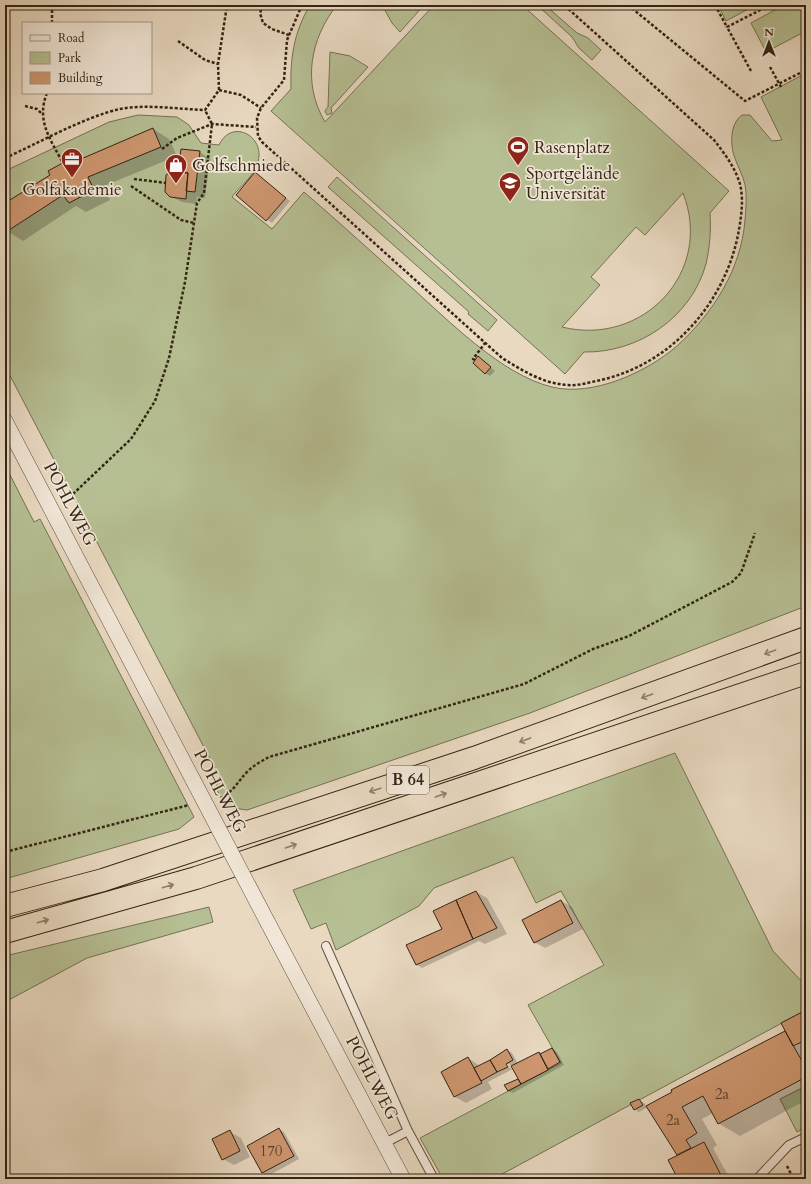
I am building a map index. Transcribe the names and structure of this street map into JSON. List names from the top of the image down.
{
  "streets": {
    "highway": ["B 64"],
    "street": ["POHLWEG"]
  },
  "places": {
    "sports": ["Rasenplatz"],
    "office": ["Golfakademie"],
    "shop": ["Golfschmiede"],
    "school or university": ["Sportgelände Universität"]
  },
  "house_numbers": ["2a", "2a", "170"],
  "legend": ["Road", "Park", "Building"],
  "north": "top"
}
